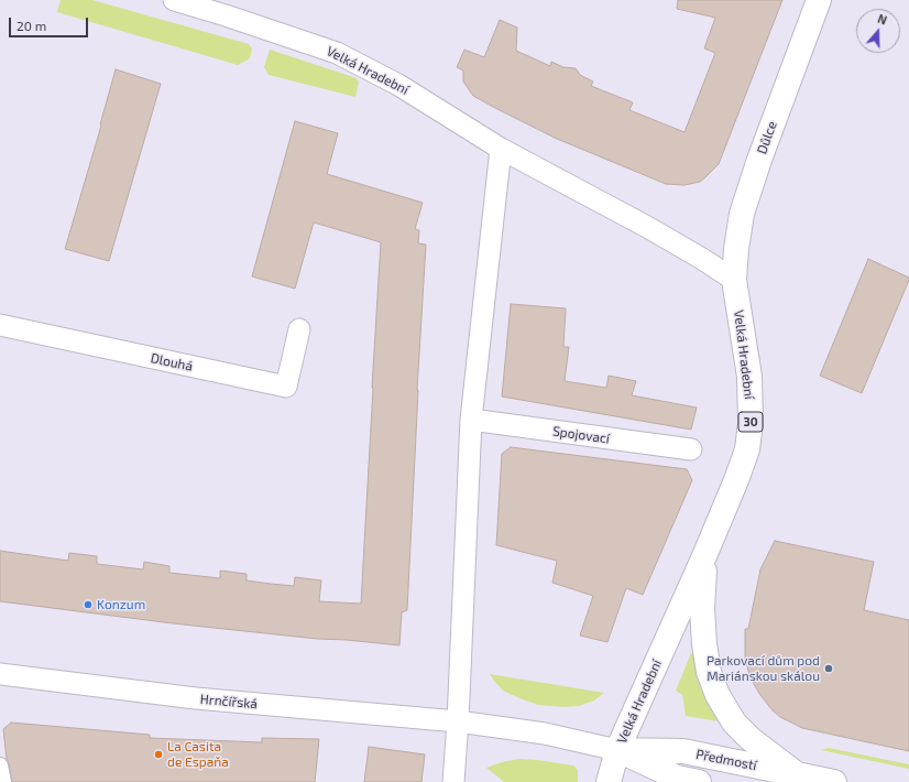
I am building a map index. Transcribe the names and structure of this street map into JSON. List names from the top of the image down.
{
  "streets": {
    "main road": [
      "Velká Hradební",
      "Důlce",
      "30",
      "Předmostí"
    ],
    "street": ["Dlouhá", "Spojovací", "Hrnčířská"]
  },
  "crossings": [
    ["Velká Hradební", "Důlce"],
    ["Velká Hradební", "30"],
    ["Velká Hradební", "Předmostí"],
    ["30", "Předmostí"],
    ["Hrnčířská", "Předmostí"]
  ],
  "places": ["Konzum", "Parkovací dům pod Mariánskou skálou", "La Casita de Espaňa"],
  "scale_bar": "20 m",
  "north": "top"
}
